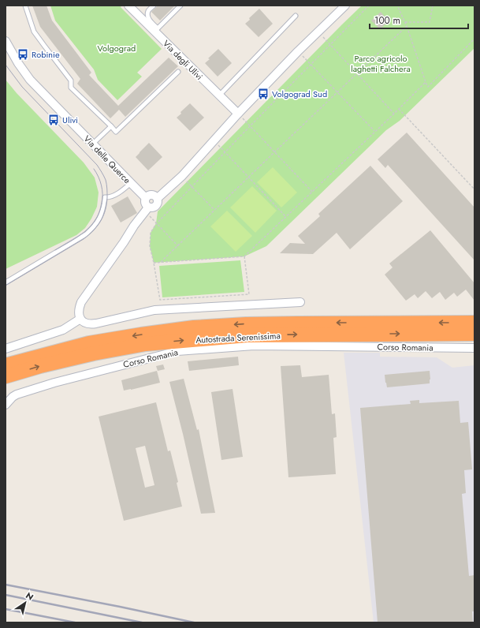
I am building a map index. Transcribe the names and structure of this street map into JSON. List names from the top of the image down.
{
  "streets": {
    "highway": ["Autostrada Serenissima"],
    "street": ["Via degli Ulivi", "Via delle Querce", "Corso Romania"]
  },
  "parks": ["Volgograd", "Parco agricolo laghetti Falchera"],
  "places": {
    "bus stop": ["Robinie", "Volgograd Sud", "Ulivi"]
  },
  "scale_bar": "100 m",
  "north": "top right"
}
